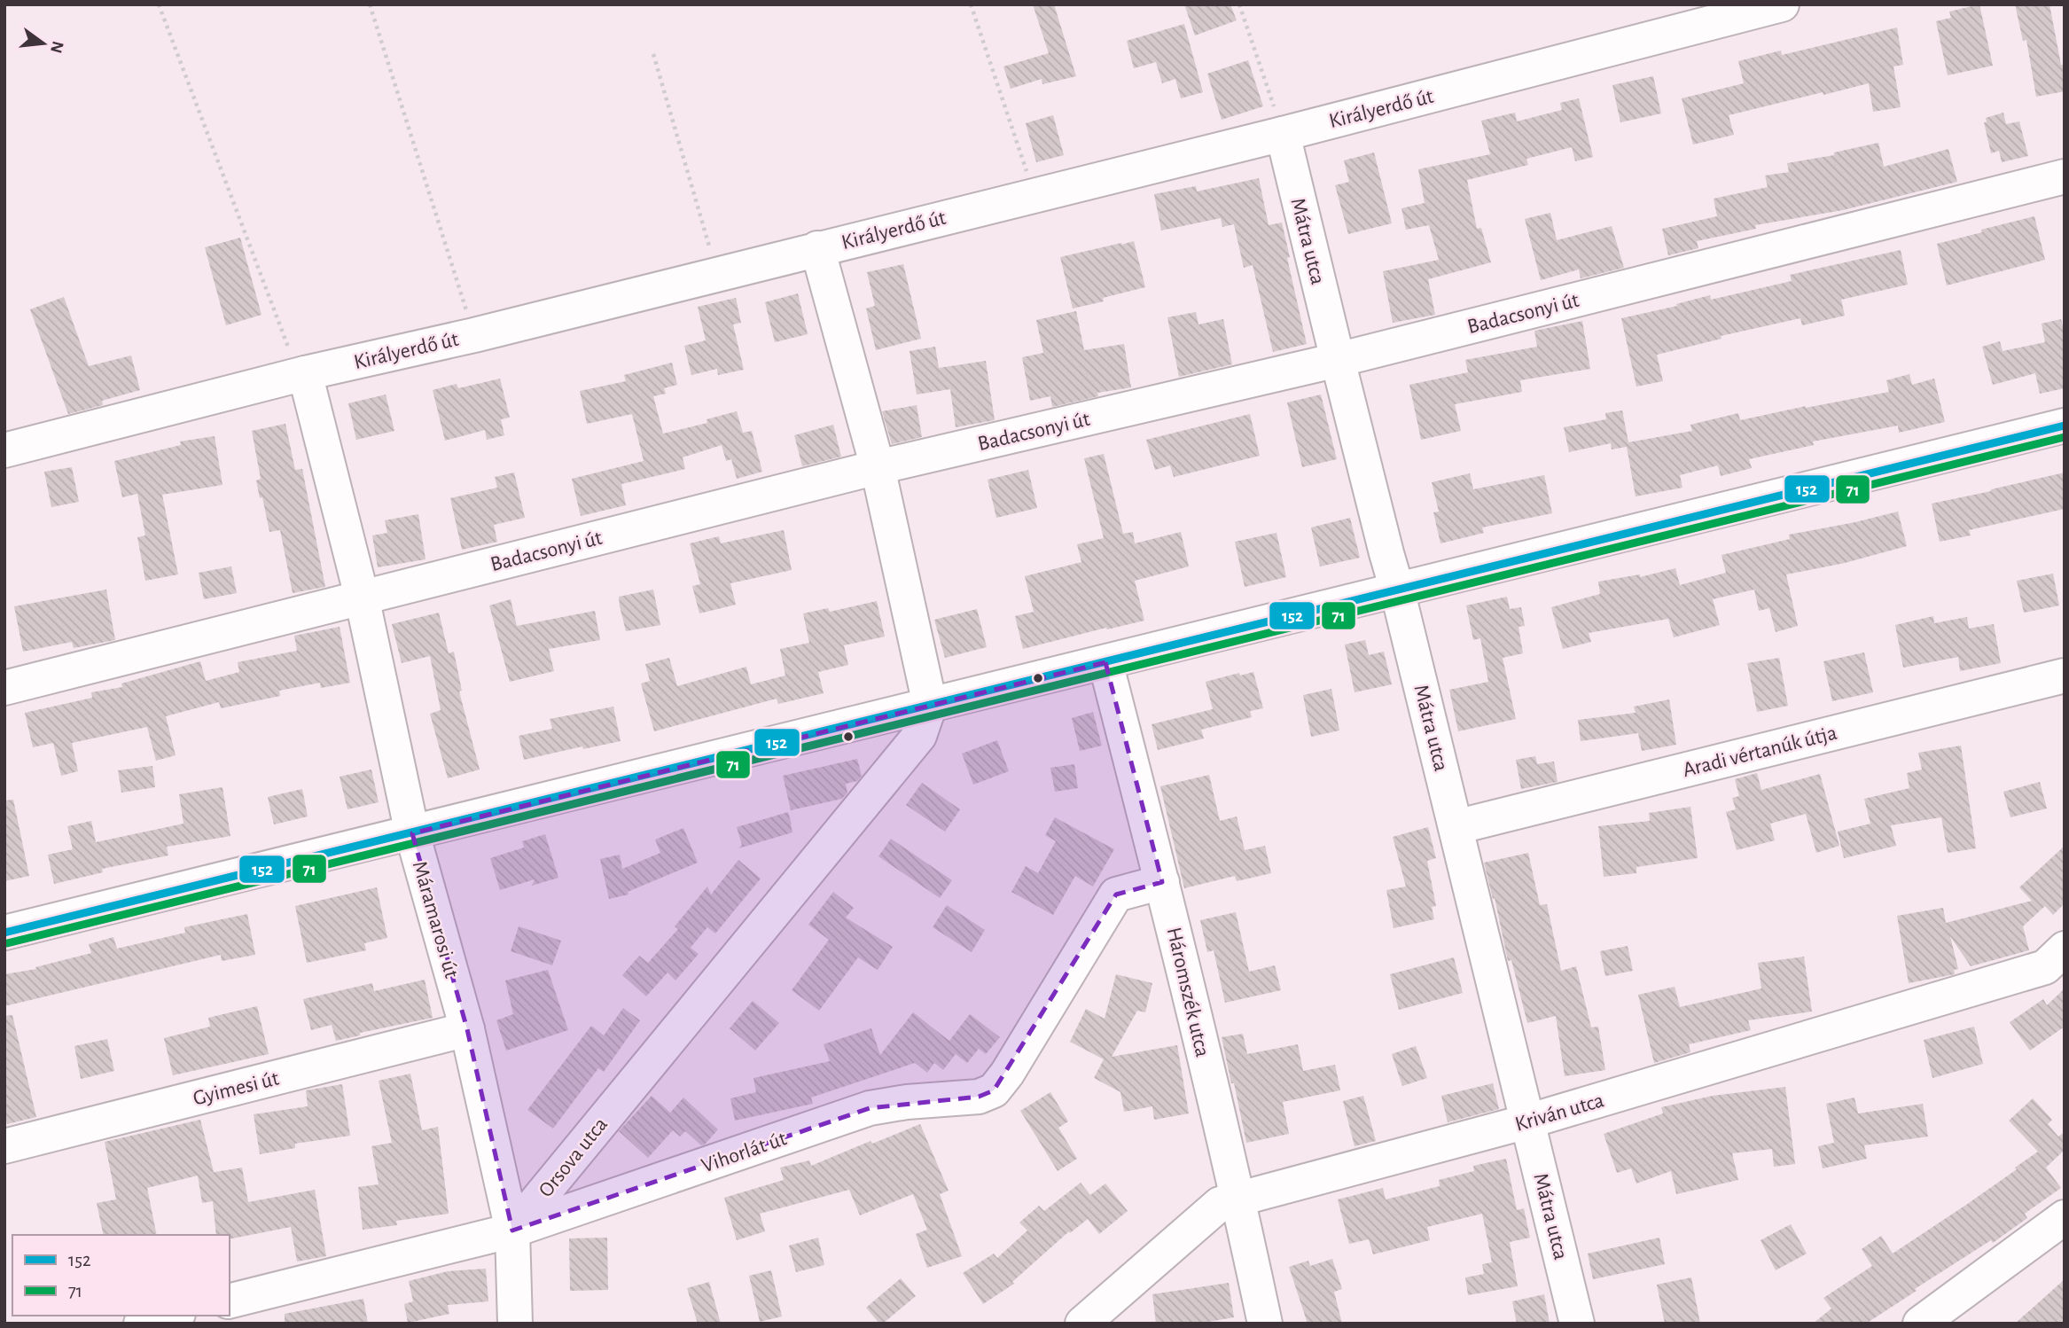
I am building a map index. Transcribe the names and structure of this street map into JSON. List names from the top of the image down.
{
  "streets": {
    "street": [
      "Királyerdő út",
      "Mátra utca",
      "Badacsonyi út",
      "Aradi vértanúk útja",
      "Máramarosi út",
      "Háromszék utca",
      "Gyimesi út",
      "Kriván utca",
      "Vihorlát út",
      "Orsova utca"
    ]
  },
  "crossings": [
    ["Királyerdő út", "Mátra utca"],
    ["Királyerdő út", "Máramarosi út"],
    ["Mátra utca", "Badacsonyi út"],
    ["Mátra utca", "Aradi vértanúk útja"],
    ["Mátra utca", "Kriván utca"],
    ["Badacsonyi út", "Máramarosi út"],
    ["Máramarosi út", "Gyimesi út"],
    ["Máramarosi út", "Vihorlát út"],
    ["Máramarosi út", "Orsova utca"],
    ["Háromszék utca", "Kriván utca"],
    ["Háromszék utca", "Vihorlát út"],
    ["Vihorlát út", "Orsova utca"]
  ],
  "lines": ["transit line 152", "transit line 71"],
  "legend": ["152", "71"],
  "north": "right"
}
